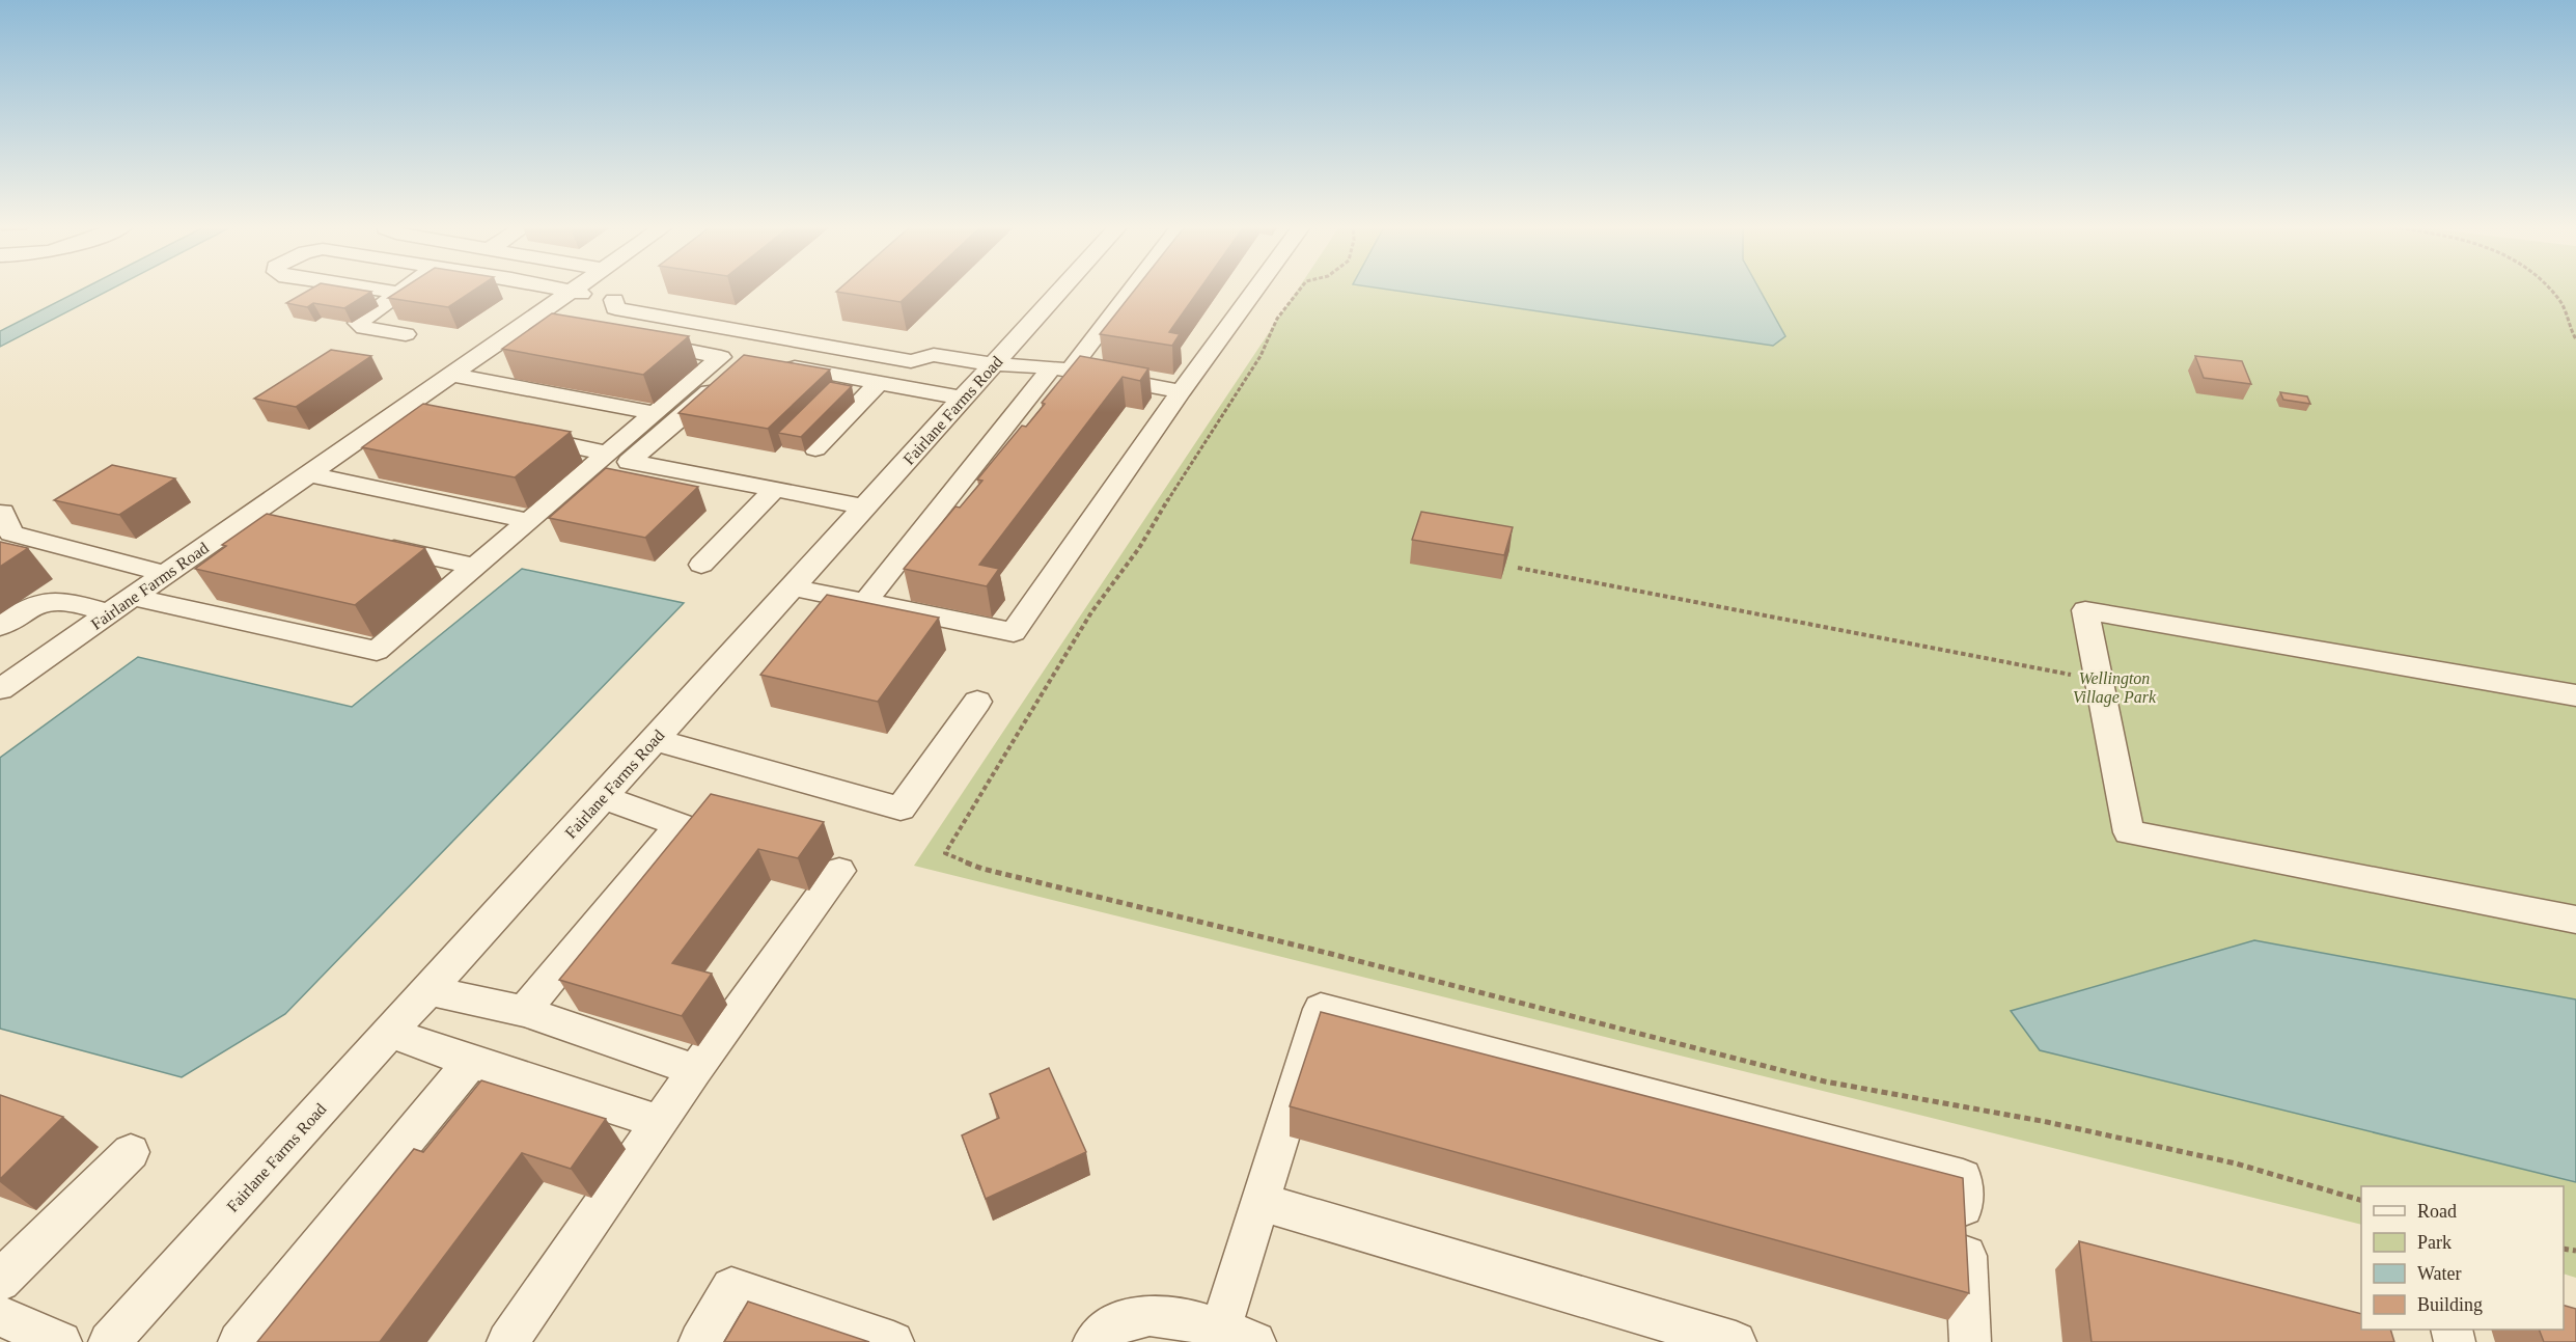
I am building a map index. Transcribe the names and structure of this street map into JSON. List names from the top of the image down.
{
  "streets": {
    "street": ["Fairlane Farms Road"]
  },
  "parks": ["Wellington Village Park"],
  "legend": [
    "Road",
    "Park",
    "Water",
    "Building"
  ]
}
